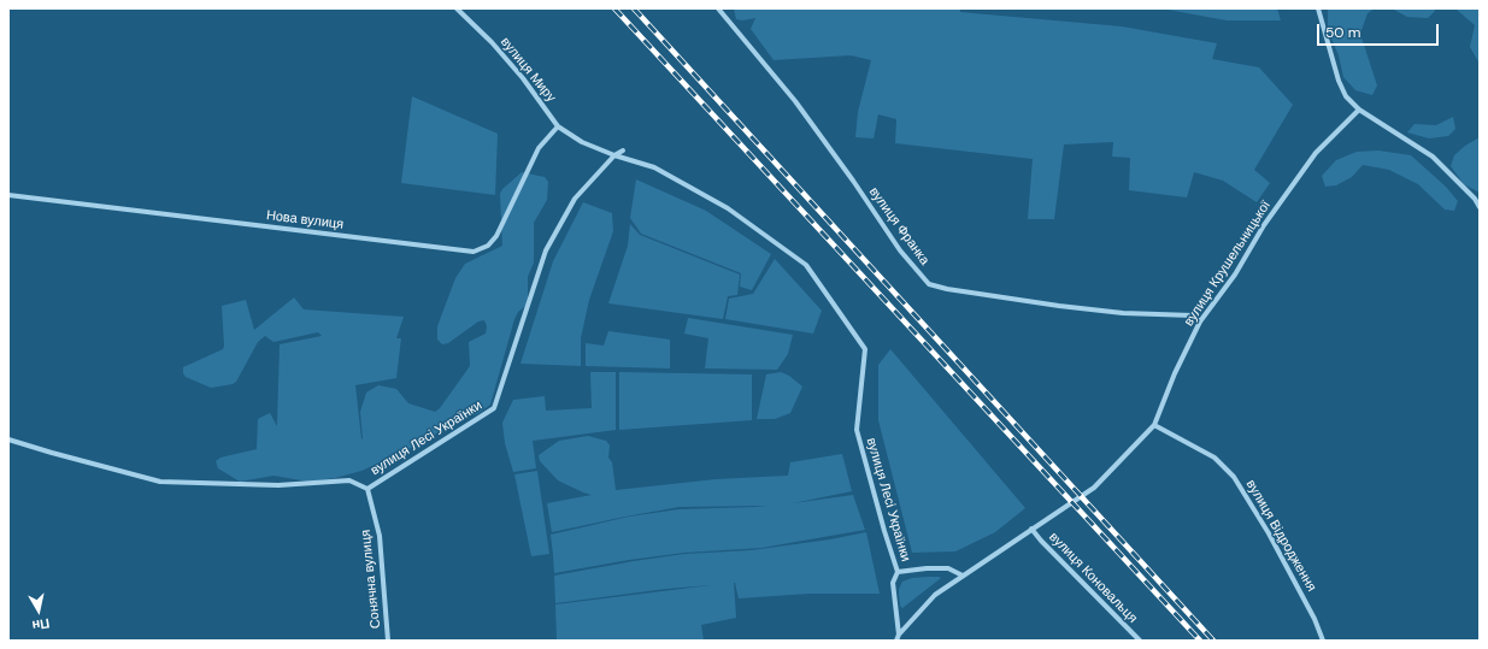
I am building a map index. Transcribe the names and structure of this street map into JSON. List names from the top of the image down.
{
  "streets": {
    "street": [
      "вулиця Миру",
      "Нова вулиця",
      "вулиця Франка",
      "вулиця Крушельницької",
      "вулиця Лесі Українки",
      "вулиця Відродження",
      "вулиця Коновальця",
      "Сонячна вулиця"
    ]
  },
  "crossings": [
    ["вулиця Миру", "Нова вулиця"],
    ["вулиця Миру", "вулиця Лесі Українки"],
    ["Нова вулиця", "вулиця Лесі Українки"],
    ["вулиця Франка", "вулиця Крушельницької"],
    ["вулиця Крушельницької", "вулиця Лесі Українки"],
    ["вулиця Крушельницької", "вулиця Відродження"],
    ["вулиця Крушельницької", "вулиця Коновальця"],
    ["вулиця Лесі Українки", "Сонячна вулиця"]
  ],
  "scale_bar": "50 m",
  "north": "bottom"
}
